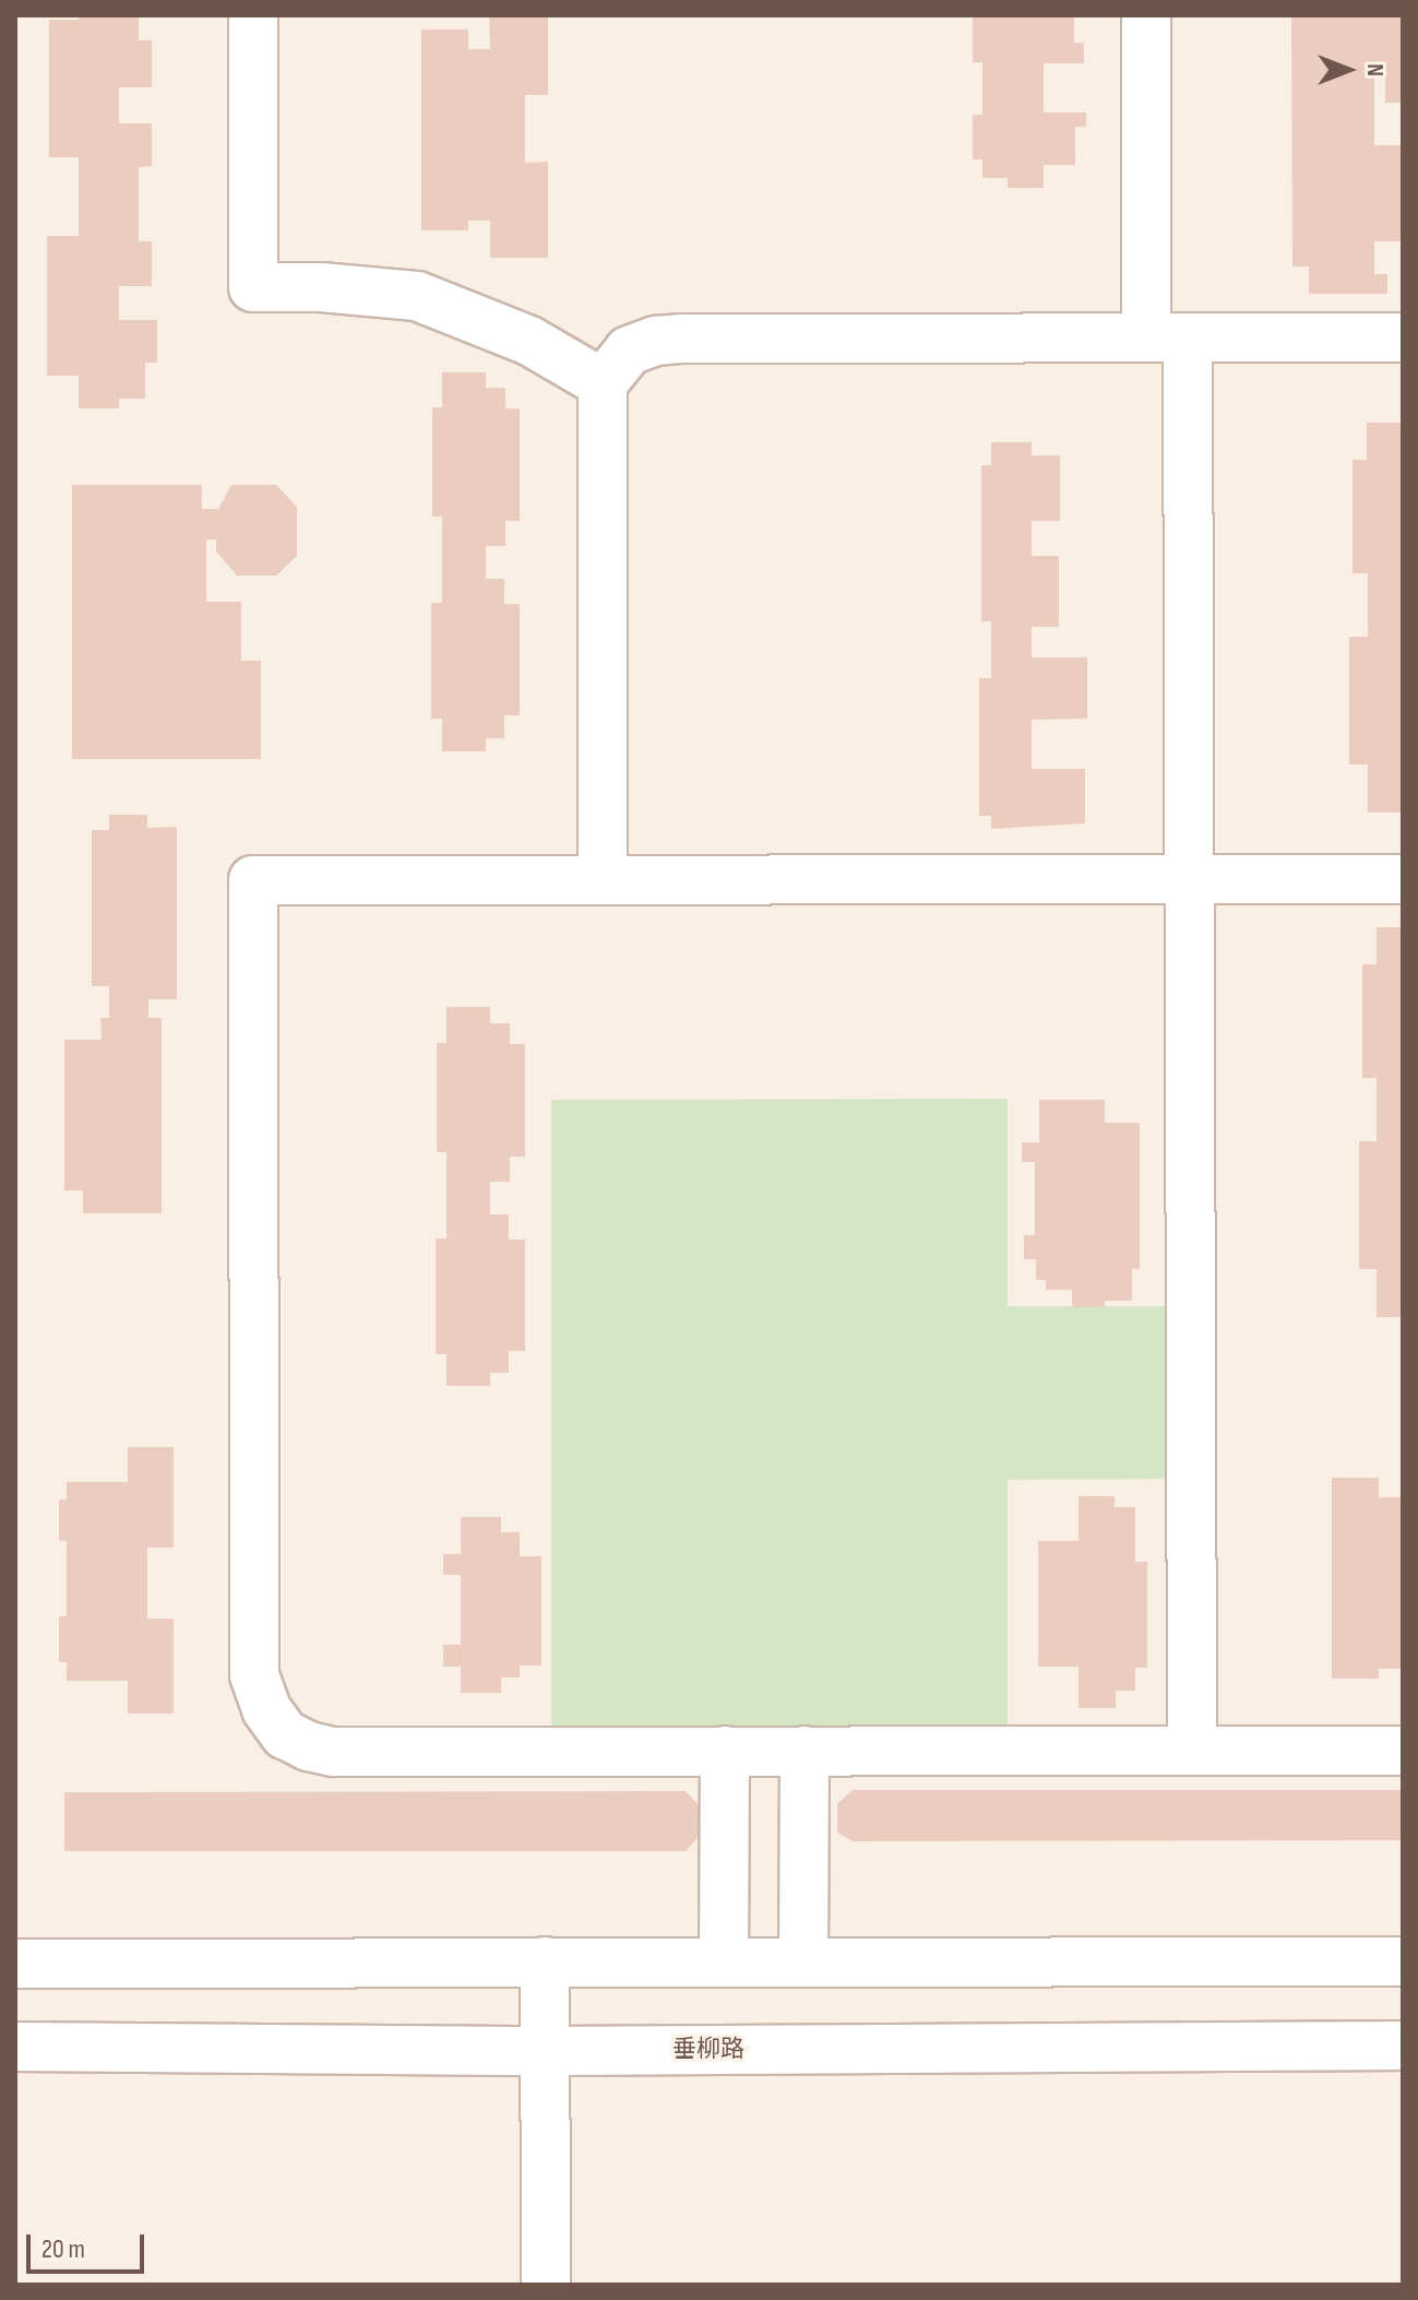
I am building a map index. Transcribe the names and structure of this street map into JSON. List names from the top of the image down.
{
  "streets": {
    "street": ["垂柳路"]
  },
  "scale_bar": "20 m",
  "north": "right"
}
